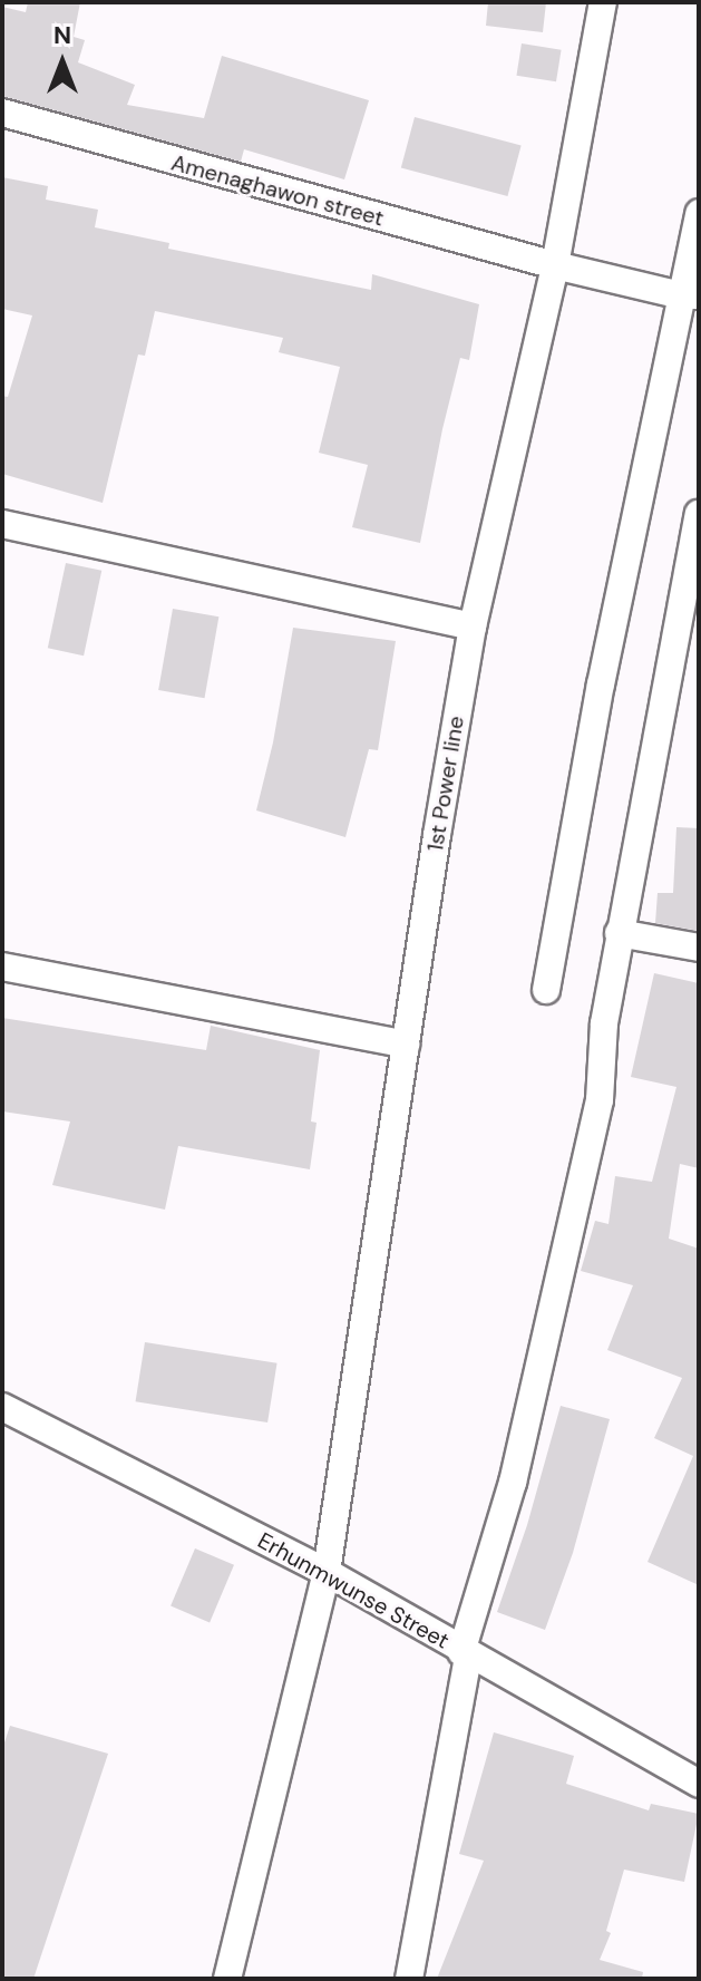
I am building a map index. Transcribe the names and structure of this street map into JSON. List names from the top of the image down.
{
  "streets": {
    "street": ["Amenaghawon street", "1st Power line", "Erhunmwunse Street"]
  },
  "crossings": [
    ["Amenaghawon street", "1st Power line"],
    ["1st Power line", "Erhunmwunse Street"]
  ],
  "north": "top"
}
